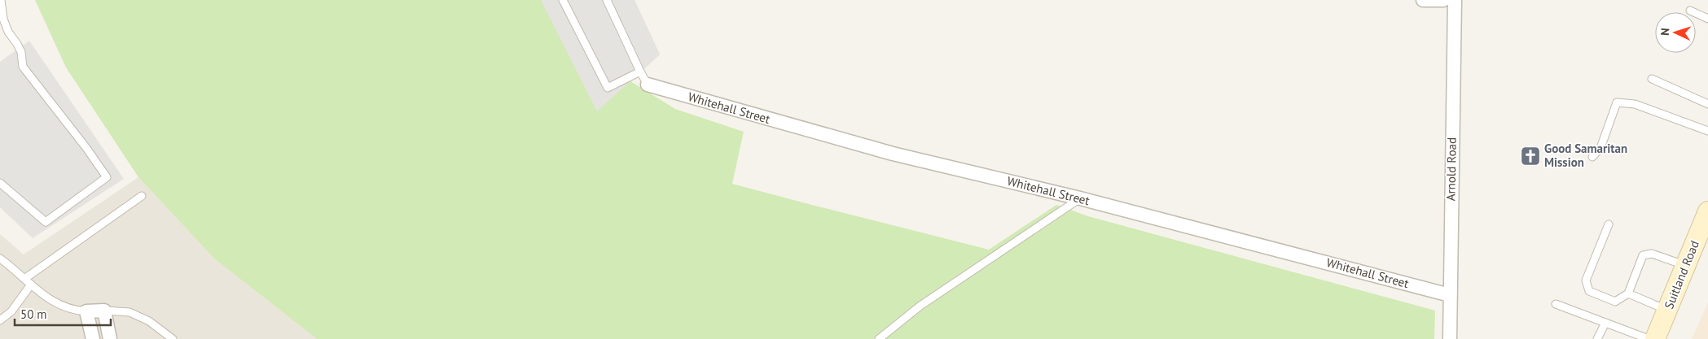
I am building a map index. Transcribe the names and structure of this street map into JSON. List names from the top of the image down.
{
  "streets": {
    "main road": ["Suitland Road"],
    "street": ["Whitehall Street", "Arnold Road"]
  },
  "crossings": [
    ["Whitehall Street", "Arnold Road"]
  ],
  "places": {
    "church": ["Good Samaritan Mission"]
  },
  "scale_bar": "50 m",
  "north": "left"
}
